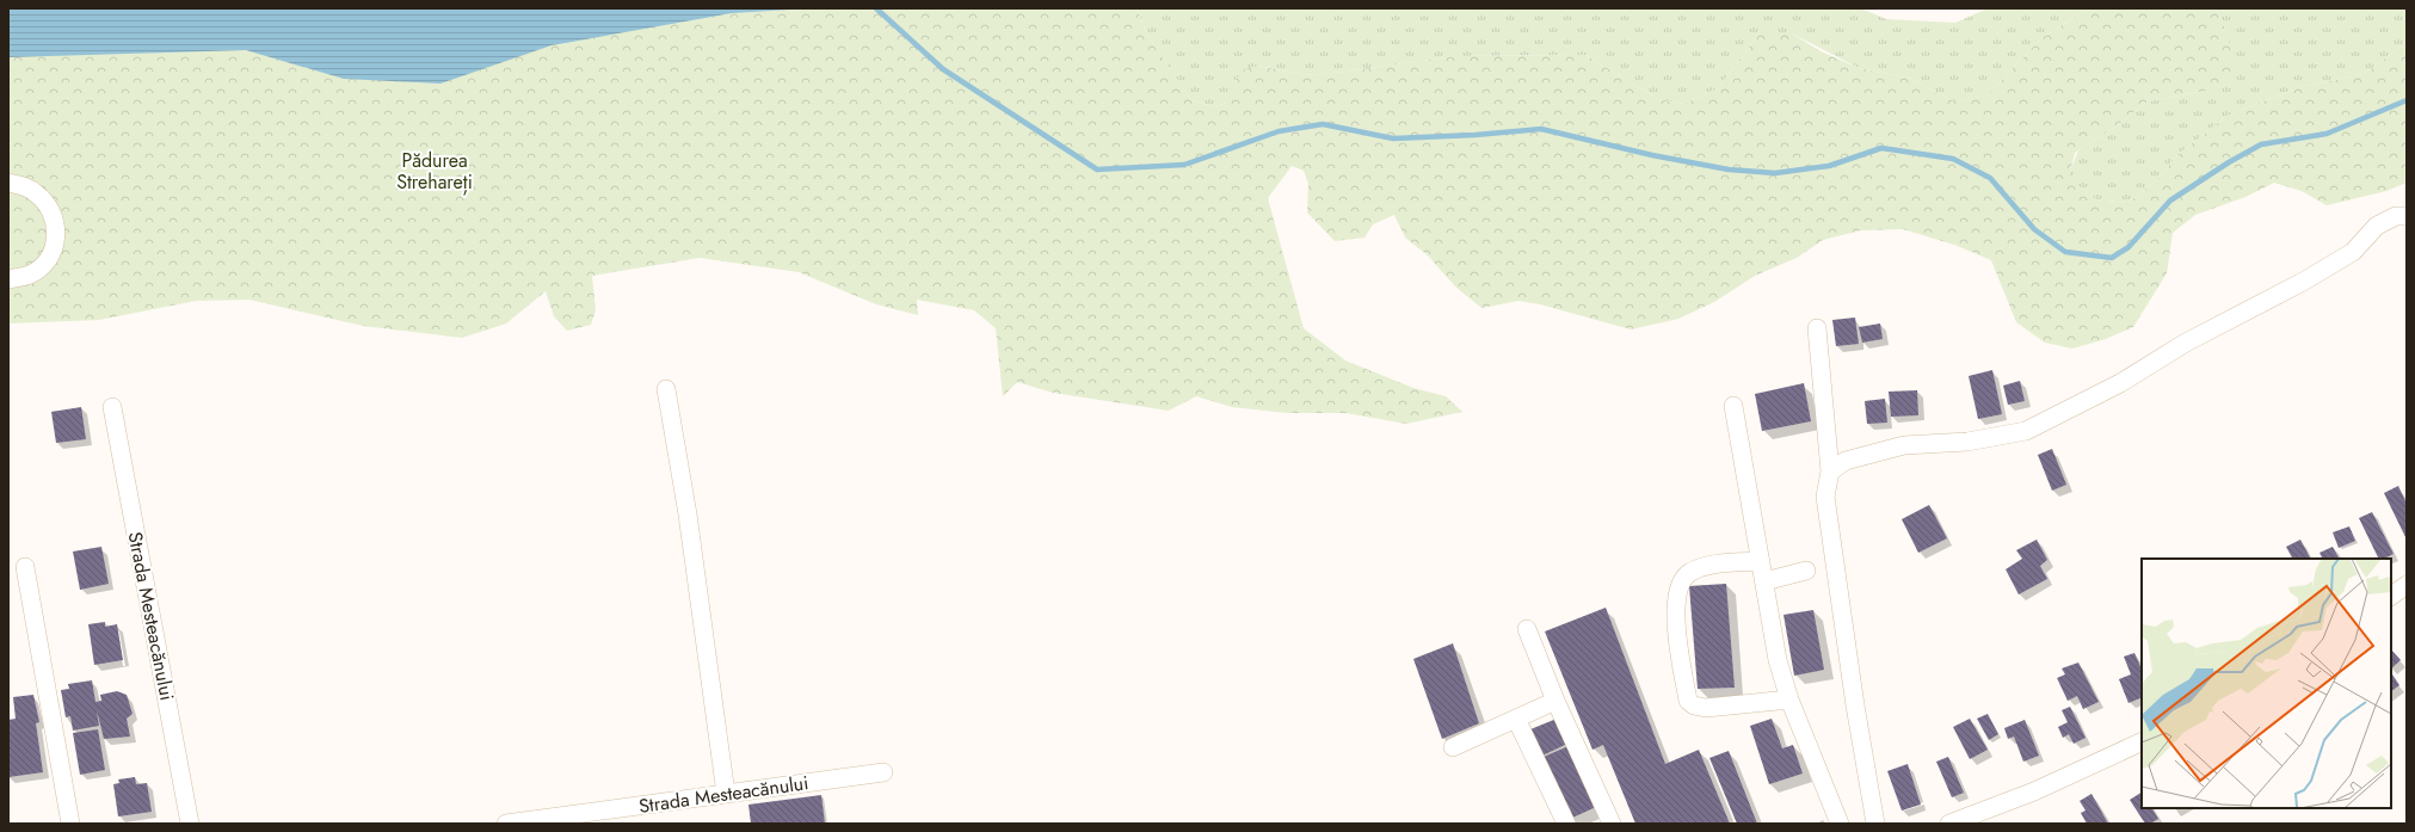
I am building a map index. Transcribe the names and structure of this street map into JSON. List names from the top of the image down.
{
  "streets": {
    "street": ["Strada Mesteacănului"]
  },
  "parks": ["Pădurea Strehareți"]
}
